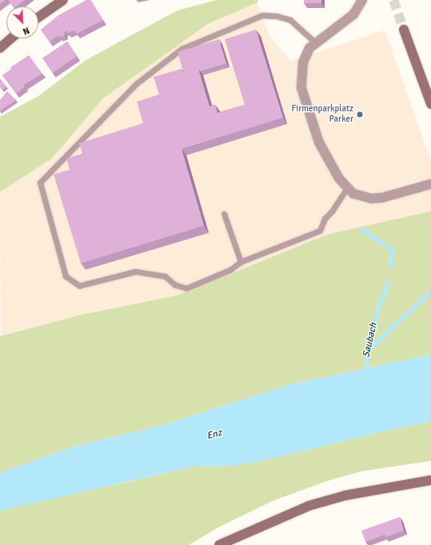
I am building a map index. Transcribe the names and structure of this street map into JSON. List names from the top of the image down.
{
  "water": ["Saubach", "Enz"],
  "places": ["Firmenparkplatz Parker"],
  "north": "bottom right"
}
